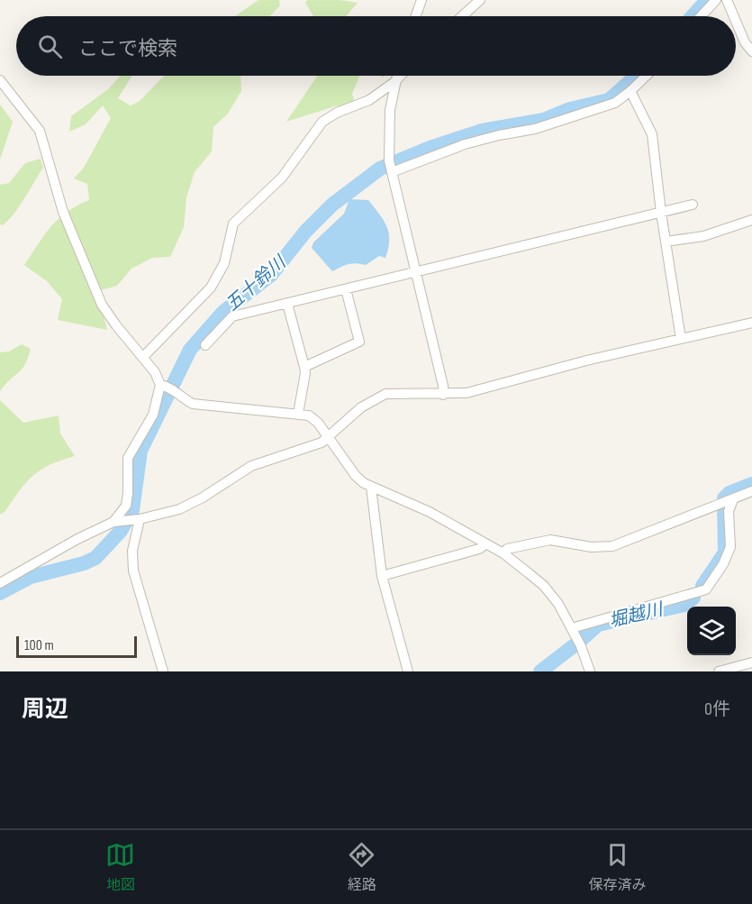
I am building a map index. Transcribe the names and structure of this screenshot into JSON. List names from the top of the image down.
{
  "water": ["五十鈴川", "堀越川"],
  "scale_bar": "100 m",
  "page": {
    "search": "ここで検索",
    "scale": "100 m",
    "heading": ["周辺", "0件"],
    "nav": ["地図", "経路", "保存済み"]
  }
}
